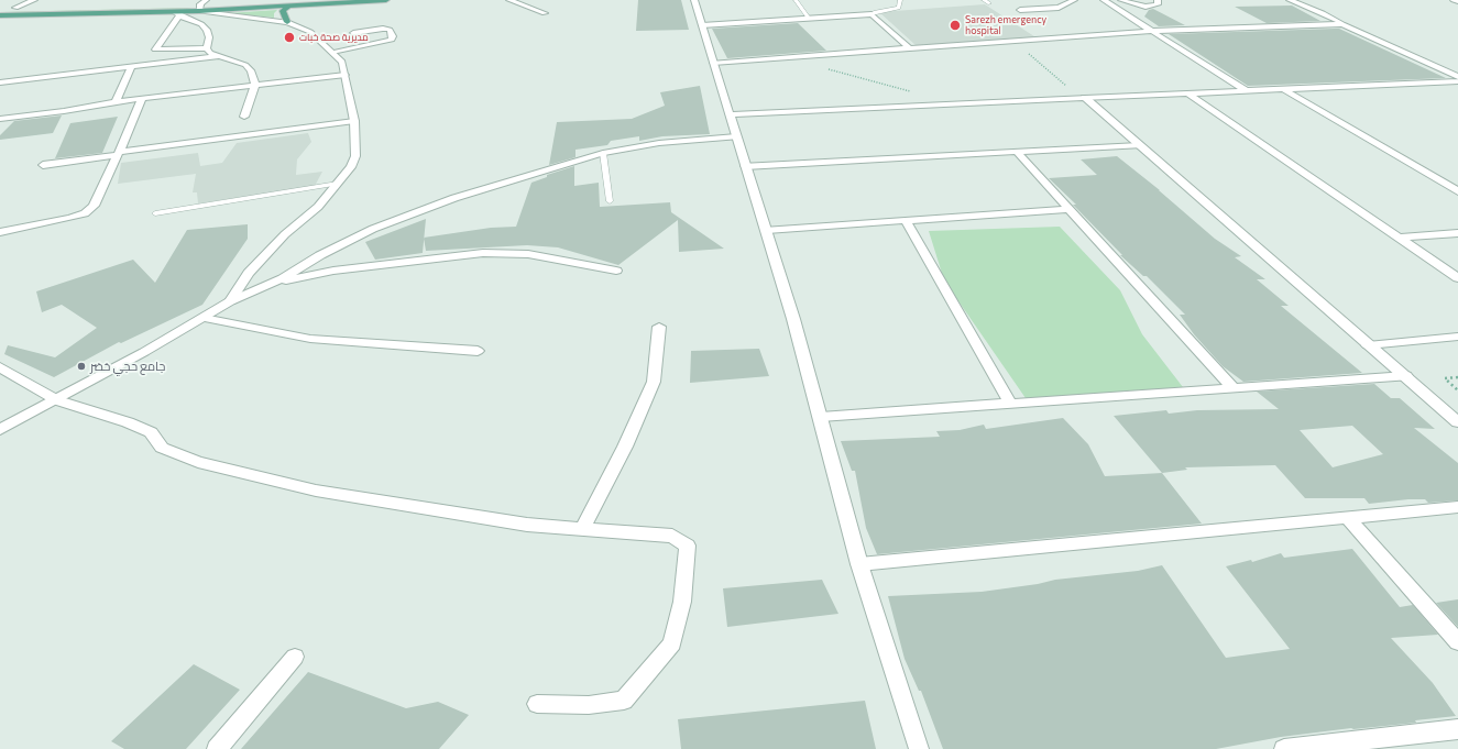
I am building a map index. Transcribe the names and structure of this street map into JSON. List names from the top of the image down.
{
  "places": ["Sarezh emergency hospital", "مديرية صحة خبات", "جامع حجي خضر"]
}
